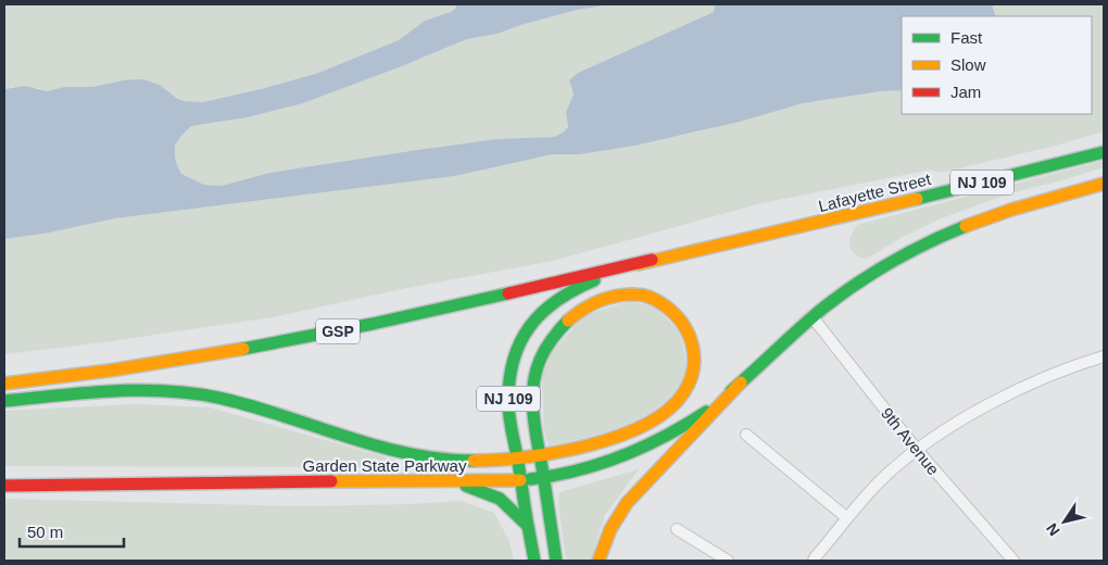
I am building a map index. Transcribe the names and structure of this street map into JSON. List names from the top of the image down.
{
  "streets": {
    "main road": [
      "NJ 109",
      "Lafayette Street",
      "GSP",
      "Garden State Parkway"
    ],
    "street": ["9th Avenue"]
  },
  "crossings": [
    ["NJ 109", "Lafayette Street"],
    ["NJ 109", "GSP"],
    ["NJ 109", "9th Avenue"],
    ["NJ 109", "Garden State Parkway"],
    ["Lafayette Street", "GSP"]
  ],
  "legend": ["Fast", "Slow", "Jam"],
  "scale_bar": "50 m",
  "north": "bottom left"
}
